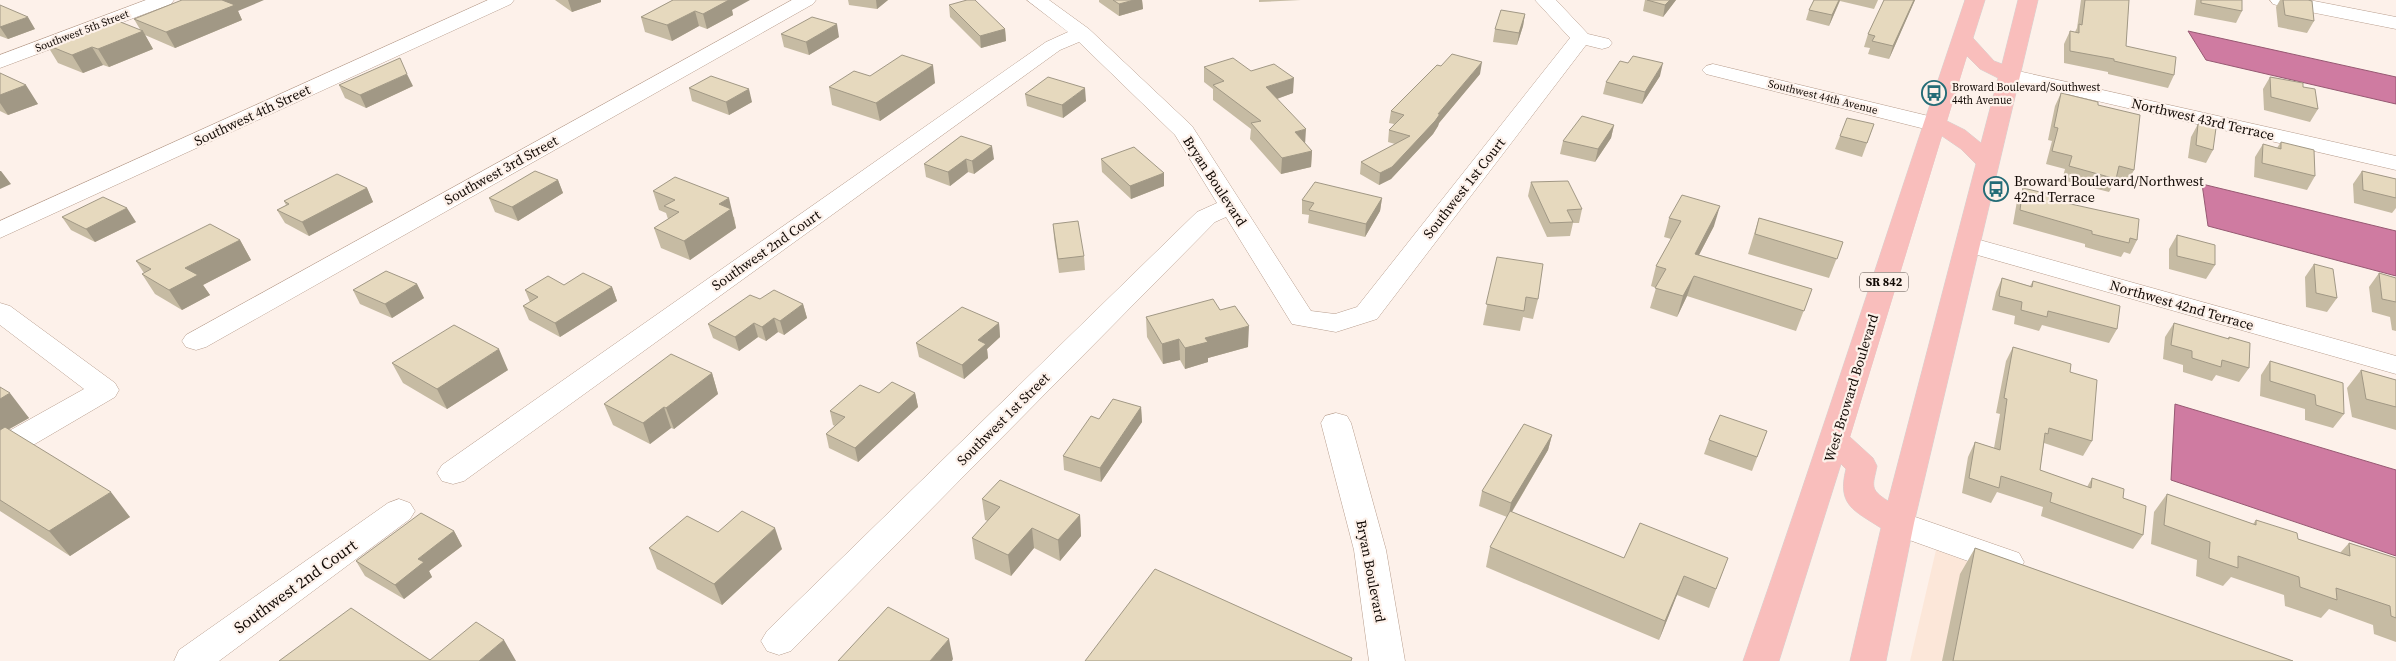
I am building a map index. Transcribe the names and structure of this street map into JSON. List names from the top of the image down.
{
  "streets": {
    "main road": ["SR 842", "West Broward Boulevard"],
    "street": [
      "Southwest 5th Street",
      "Southwest 44th Avenue",
      "Southwest 4th Street",
      "Northwest 43rd Terrace",
      "Southwest 3rd Street",
      "Bryan Boulevard",
      "Southwest 1st Court",
      "Southwest 2nd Court",
      "Northwest 42nd Terrace",
      "Southwest 1st Street"
    ]
  },
  "crossings": [
    ["Southwest 44th Avenue", "West Broward Boulevard"],
    ["Bryan Boulevard", "Southwest 1st Court"],
    ["Bryan Boulevard", "Southwest 2nd Court"],
    ["Bryan Boulevard", "Southwest 1st Street"]
  ],
  "places": {
    "bus stop": ["Broward Boulevard/Southwest 44th Avenue", "Broward Boulevard/Northwest 42nd Terrace"]
  }
}
